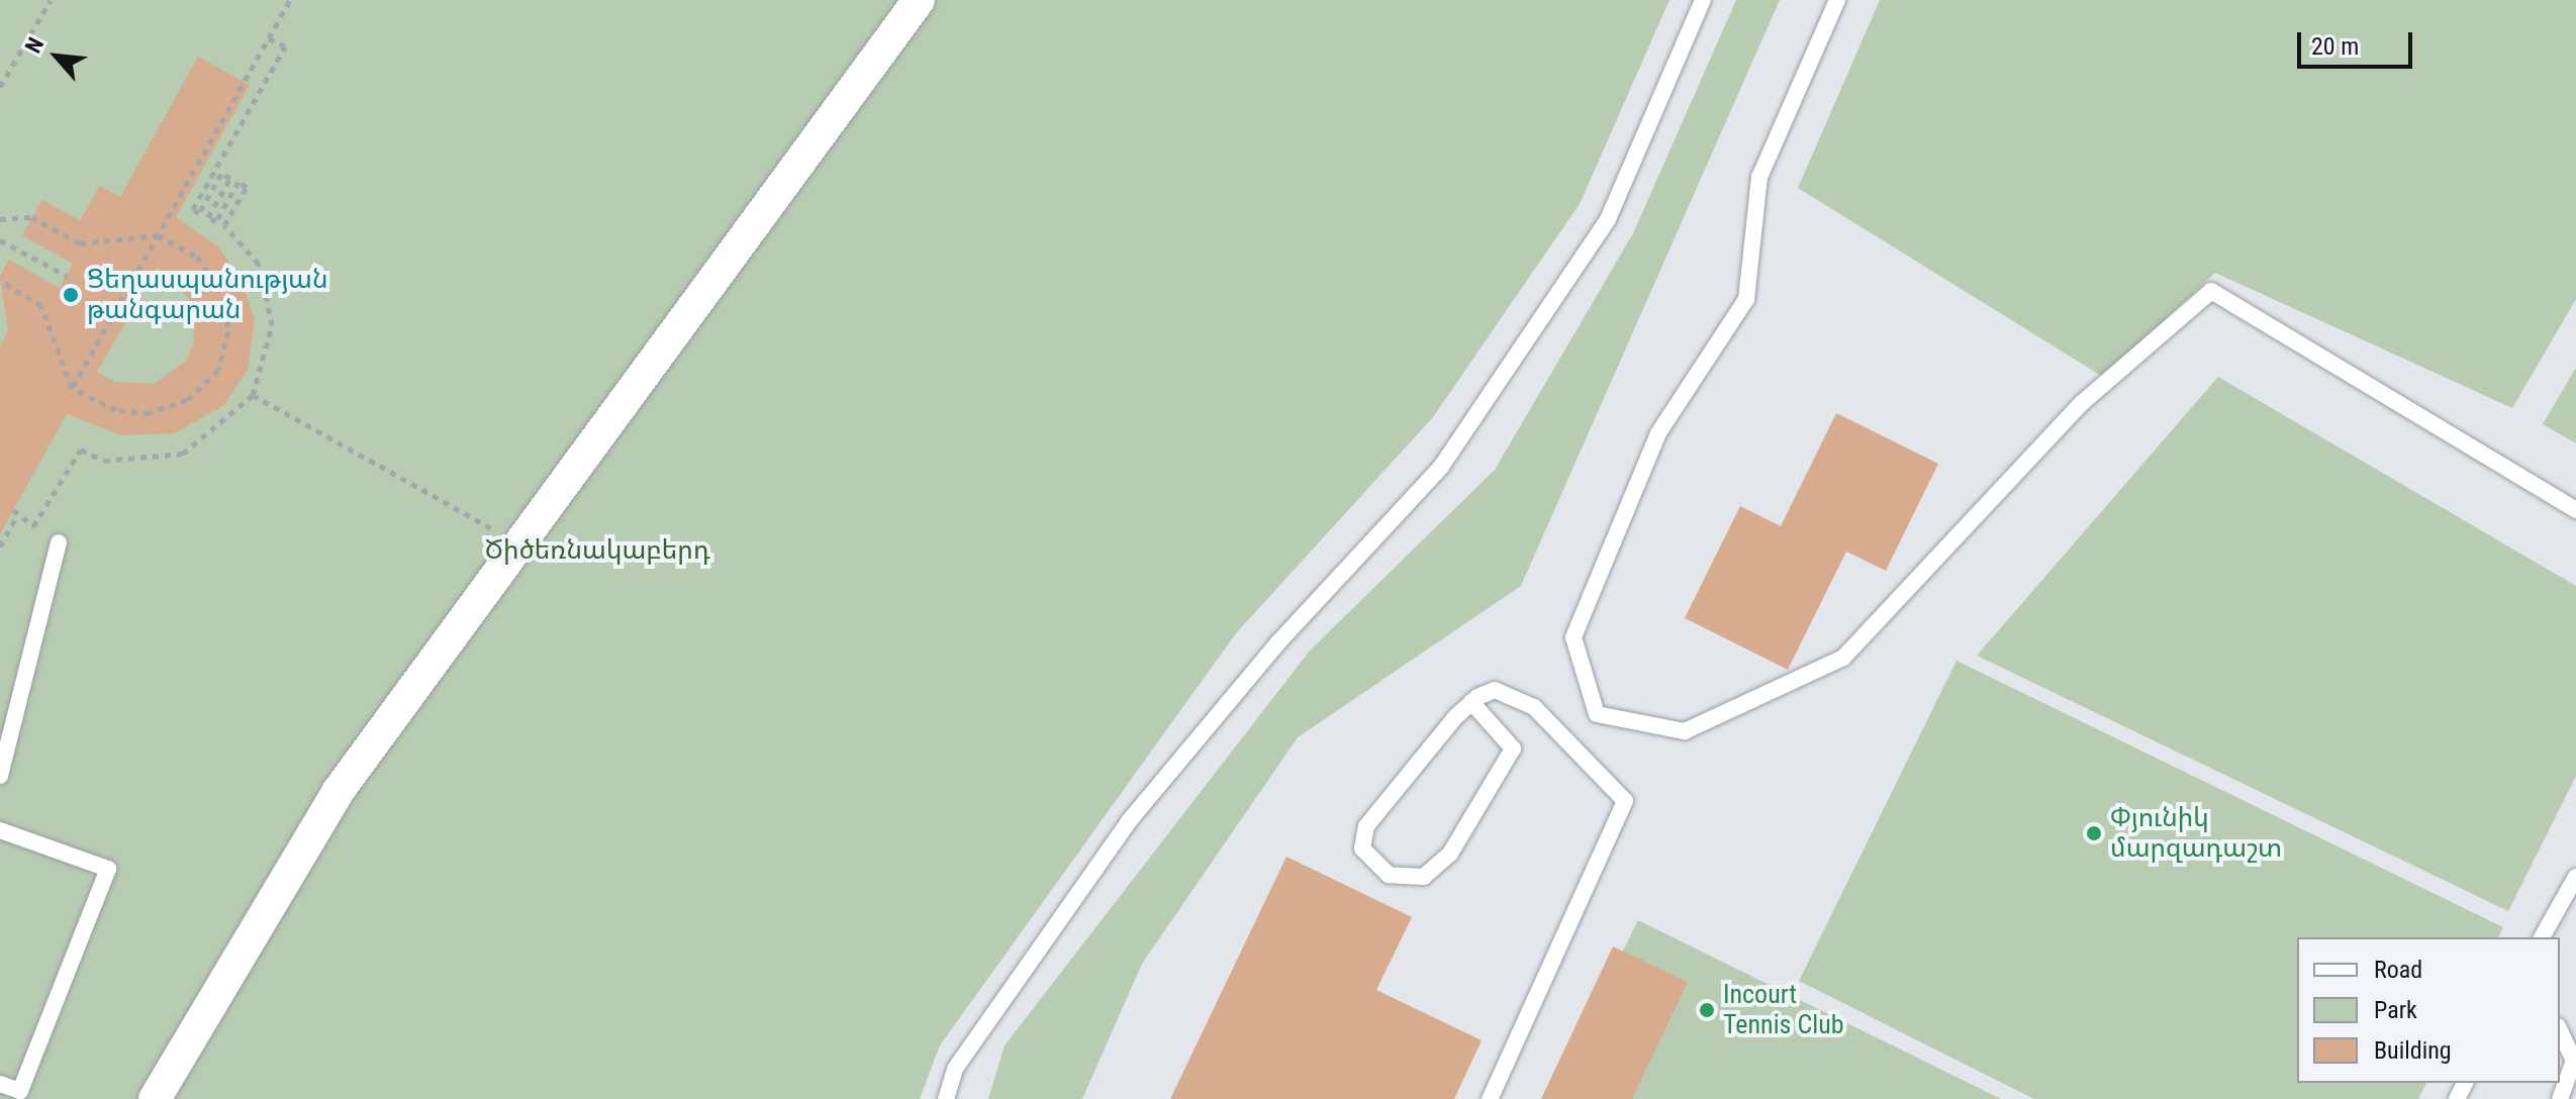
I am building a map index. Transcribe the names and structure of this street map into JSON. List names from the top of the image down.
{
  "parks": ["Ծիծեռնակաբերդ"],
  "places": ["Ցեղասպանության թանգարան", "Փյունիկ մարզադաշտ", "Incourt Tennis Club"],
  "legend": ["Road", "Park", "Building"],
  "scale_bar": "20 m",
  "north": "top left"
}
